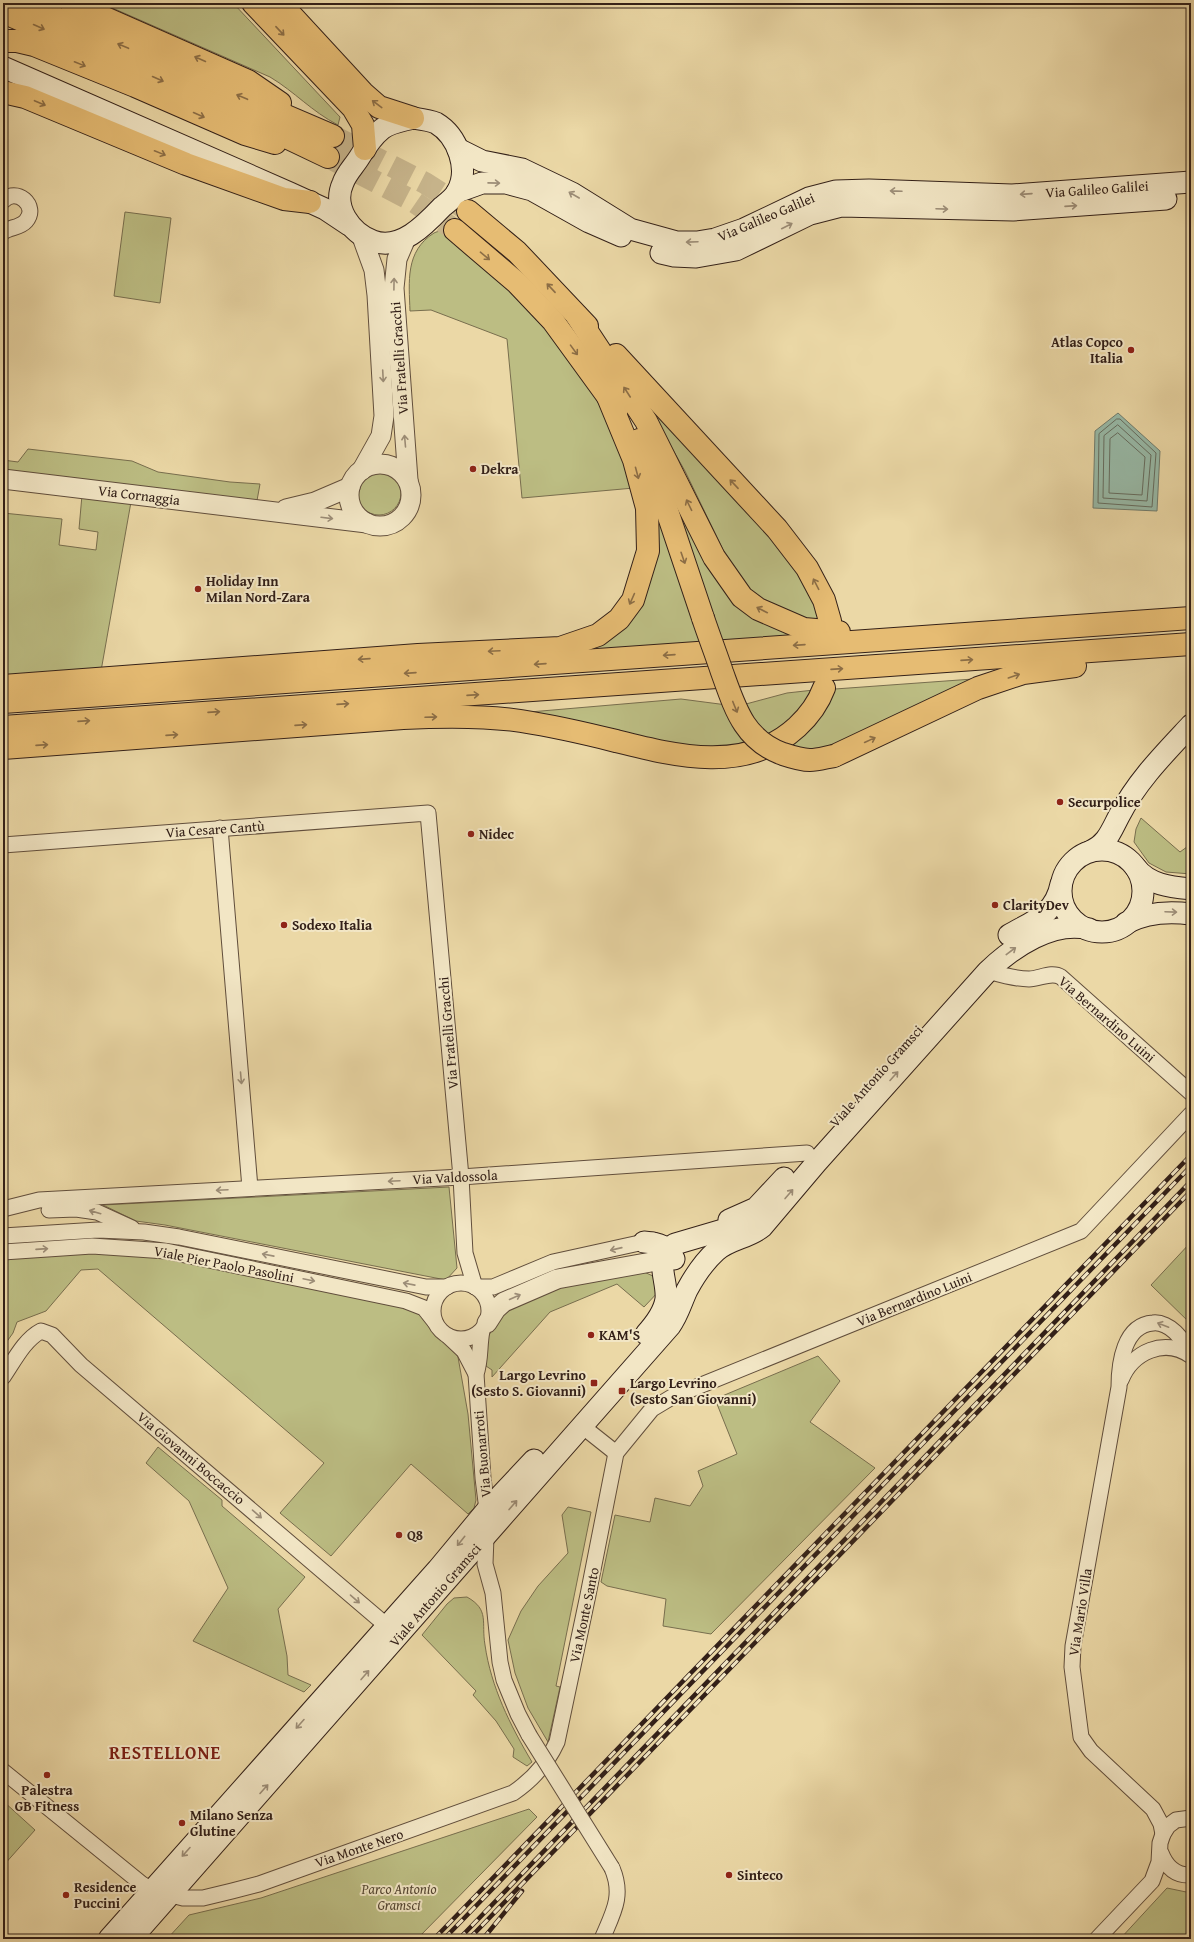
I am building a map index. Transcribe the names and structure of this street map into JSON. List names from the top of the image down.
{
  "streets": {
    "main road": ["Via Galileo Galilei", "Viale Antonio Gramsci"],
    "street": [
      "Via Fratelli Gracchi",
      "Via Cornaggia",
      "Via Cesare Cantù",
      "Via Bernardino Luini",
      "Via Valdossola",
      "Viale Pier Paolo Pasolini",
      "Via Buonarroti",
      "Via Giovanni Boccaccio",
      "Via Mario Villa",
      "Via Monte Santo",
      "Via Monte Nero"
    ]
  },
  "crossings": [
    ["Via Galileo Galilei", "Via Fratelli Gracchi"],
    ["Via Fratelli Gracchi", "Via Cornaggia"],
    ["Via Fratelli Gracchi", "Via Cesare Cantù"],
    ["Via Fratelli Gracchi", "Via Valdossola"],
    ["Via Fratelli Gracchi", "Viale Pier Paolo Pasolini"],
    ["Via Fratelli Gracchi", "Via Buonarroti"],
    ["Via Bernardino Luini", "Viale Antonio Gramsci"],
    ["Via Bernardino Luini", "Via Monte Santo"],
    ["Viale Antonio Gramsci", "Via Valdossola"],
    ["Viale Antonio Gramsci", "Via Buonarroti"],
    ["Viale Antonio Gramsci", "Via Giovanni Boccaccio"],
    ["Viale Antonio Gramsci", "Via Monte Nero"],
    ["Via Valdossola", "Viale Pier Paolo Pasolini"],
    ["Viale Pier Paolo Pasolini", "Via Buonarroti"],
    ["Via Monte Santo", "Via Monte Nero"]
  ],
  "one_way": ["Via Valdossola", "Via Giovanni Boccaccio"],
  "districts": ["RESTELLONE"],
  "parks": ["Parco Antonio Gramsci"],
  "places": {
    "other": [
      "Atlas Copco Italia",
      "Dekra",
      "Holiday Inn Milan Nord-Zara",
      "Securpolice",
      "Nidec",
      "ClarityDev",
      "Sodexo Italia",
      "KAM'S",
      "Q8",
      "Palestra GB Fitness",
      "Milano Senza Glutine",
      "Sinteco",
      "Residence Puccini"
    ],
    "transit": ["Largo Levrino (Sesto S. Giovanni)", "Largo Levrino (Sesto San Giovanni)"]
  }
}
